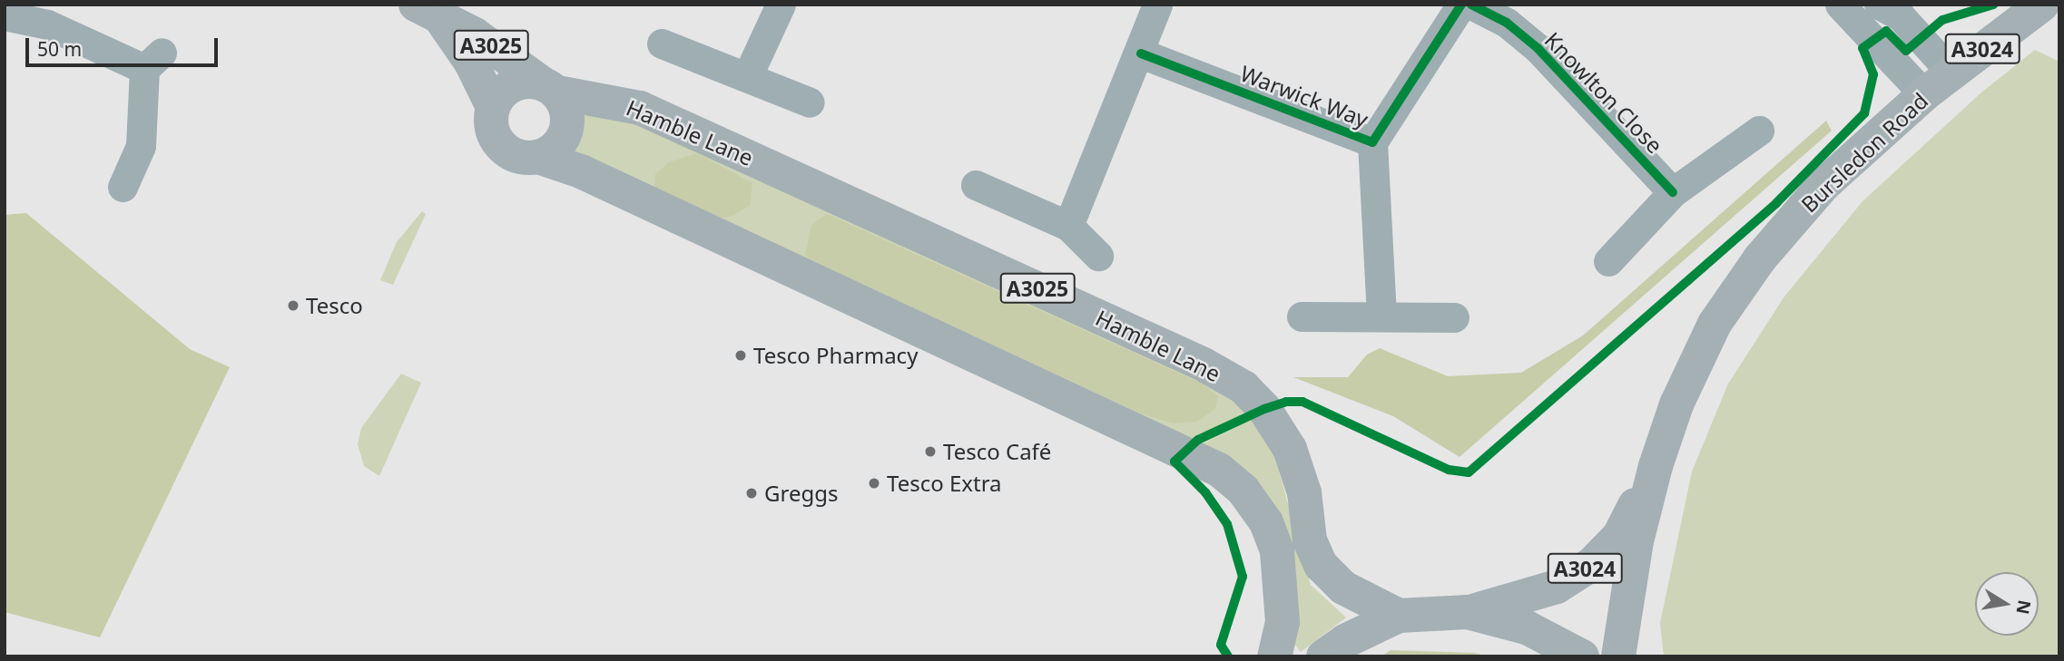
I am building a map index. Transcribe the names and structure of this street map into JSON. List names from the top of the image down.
{
  "streets": {
    "main road": [
      "A3025",
      "A3024",
      "Hamble Lane",
      "Bursledon Road"
    ],
    "street": ["Knowlton Close", "Warwick Way"]
  },
  "places": [
    "Tesco",
    "Tesco Pharmacy",
    "Tesco Café",
    "Tesco Extra",
    "Greggs"
  ],
  "scale_bar": "50 m",
  "north": "right"
}
